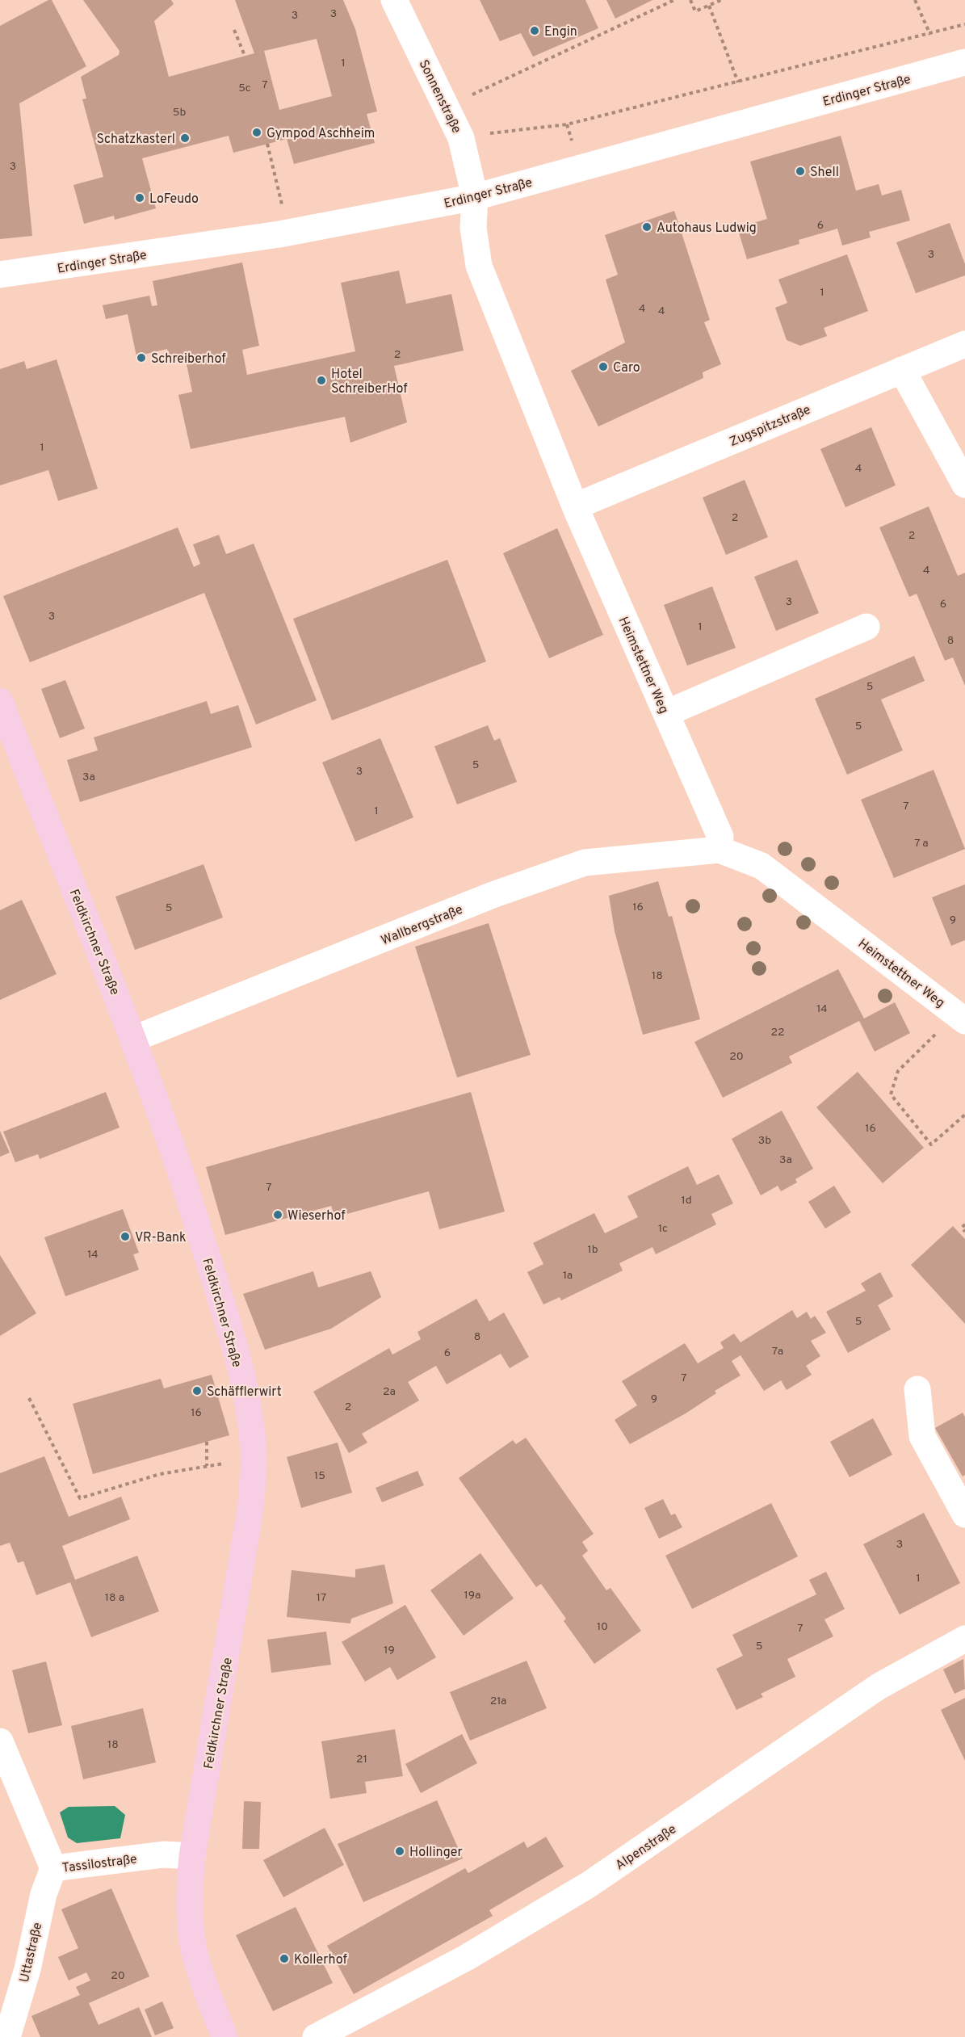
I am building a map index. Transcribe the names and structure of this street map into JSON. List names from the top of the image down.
{
  "streets": {
    "main road": ["Feldkirchner Straße"],
    "street": [
      "Erdinger Straße",
      "Sonnenstraße",
      "Zugspitzstraße",
      "Heimstettner Weg",
      "Wallbergstraße",
      "Alpenstraße",
      "Tassilostraße",
      "Uttastraße"
    ]
  },
  "crossings": [
    ["Erdinger Straße", "Sonnenstraße"],
    ["Erdinger Straße", "Heimstettner Weg"],
    ["Sonnenstraße", "Heimstettner Weg"],
    ["Zugspitzstraße", "Heimstettner Weg"],
    ["Heimstettner Weg", "Wallbergstraße"],
    ["Wallbergstraße", "Feldkirchner Straße"],
    ["Feldkirchner Straße", "Tassilostraße"],
    ["Tassilostraße", "Uttastraße"]
  ],
  "places": [
    "Engin",
    "Gympod Aschheim",
    "Schatzkasterl",
    "Shell",
    "LoFeudo",
    "Autohaus Ludwig",
    "Schreiberhof",
    "Caro",
    "Hotel SchreiberHof",
    "Wieserhof",
    "VR-Bank",
    "Schäfflerwirt",
    "Hollinger",
    "Kollerhof"
  ],
  "house_numbers": [
    "3",
    "3",
    "1",
    "7",
    "5c",
    "5b",
    "3",
    "6",
    "3",
    "1",
    "4",
    "4",
    "2",
    "1",
    "4",
    "2",
    "2",
    "4",
    "3",
    "6",
    "3",
    "1",
    "8",
    "5",
    "5",
    "5",
    "3",
    "3a",
    "7",
    "1",
    "7 a",
    "16",
    "5",
    "9",
    "18",
    "14",
    "22",
    "20",
    "16",
    "3b",
    "3a",
    "7",
    "1d",
    "1c",
    "1b",
    "14",
    "1a",
    "5",
    "8",
    "7a",
    "6",
    "7",
    "2a",
    "9",
    "2",
    "16",
    "15",
    "3",
    "1",
    "19a",
    "18 a",
    "17",
    "10",
    "7",
    "5",
    "19",
    "21a",
    "18",
    "21",
    "20"
  ]
}
